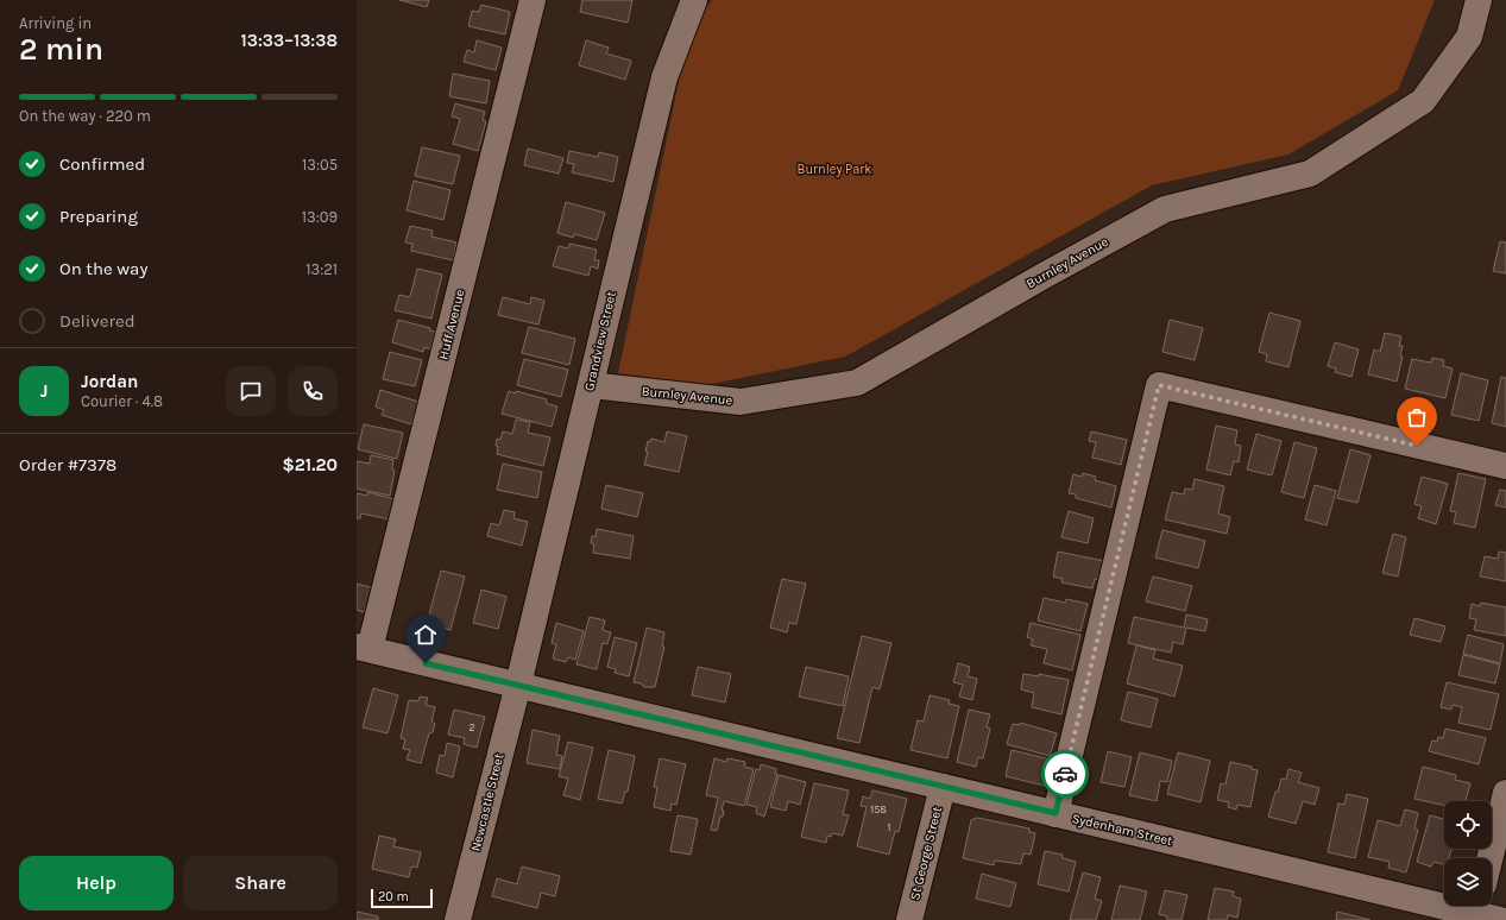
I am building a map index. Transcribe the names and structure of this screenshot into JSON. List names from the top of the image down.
{
  "streets": {
    "street": [
      "Burnley Avenue",
      "Huff Avenue",
      "Grandview Street",
      "Newcastle Street",
      "Sydenham Street",
      "St George Street"
    ]
  },
  "crossings": [
    ["Burnley Avenue", "Grandview Street"],
    ["Huff Avenue", "Sydenham Street"],
    ["Grandview Street", "Newcastle Street"],
    ["Grandview Street", "Sydenham Street"],
    ["Newcastle Street", "Sydenham Street"],
    ["Sydenham Street", "St George Street"]
  ],
  "parks": ["Burnley Park"],
  "house_numbers": ["2", "158", "1"],
  "scale_bar": "20 m",
  "page": {
    "heading": ["2 min", "Arriving in", "13:33–13:38"],
    "panel": [
      "Jordan",
      "Courier · 4.8",
      "Order #7378",
      "$21.20"
    ],
    "bar": "On the way · 220 m",
    "list": [
      ["Confirmed", "13:05"],
      ["Preparing", "13:09"],
      ["On the way", "13:21"],
      "Delivered"
    ],
    "round": "J",
    "buttons": ["Help", "Share"],
    "scale": "20 m"
  }
}
